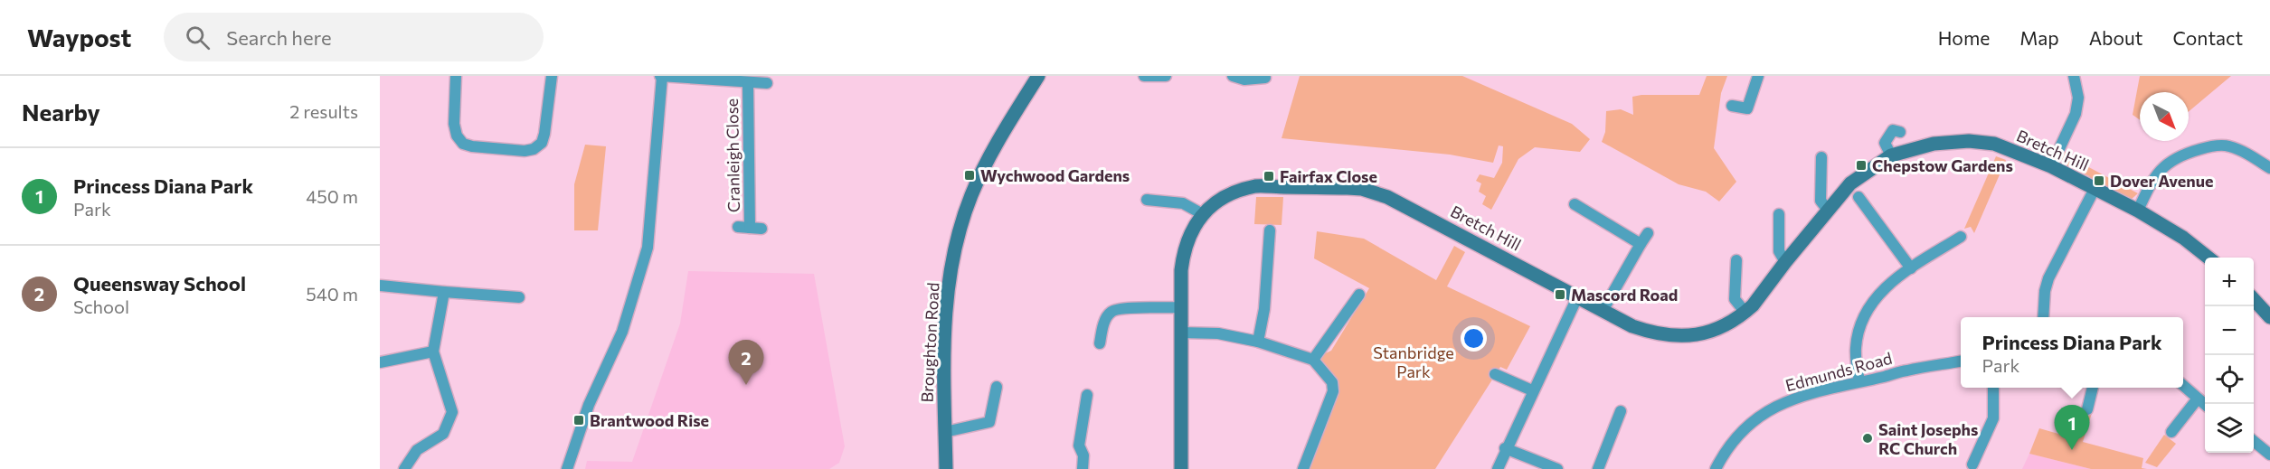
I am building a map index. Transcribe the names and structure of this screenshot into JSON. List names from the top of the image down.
{
  "streets": {
    "street": [
      "Bretch Hill",
      "Cranleigh Close",
      "Broughton Road",
      "Edmunds Road"
    ]
  },
  "parks": ["Stanbridge Park"],
  "places": {
    "transit": [
      "Chepstow Gardens",
      "Wychwood Gardens",
      "Fairfax Close",
      "Dover Avenue",
      "Mascord Road",
      "Brantwood Rise"
    ],
    "other": ["Saint Josephs RC Church"]
  },
  "north": "bottom right",
  "page": {
    "header": "Waypost",
    "search": "Search here",
    "nav": [
      "Home",
      "Map",
      "About",
      "Contact"
    ],
    "heading": ["Nearby", "2 results"],
    "list": [
      {
        "mark": "1",
        "name": "Princess Diana Park",
        "note": "Park",
        "value": "450 m"
      },
      {
        "mark": "2",
        "name": "Queensway School",
        "note": "School",
        "value": "540 m"
      }
    ],
    "map_buttons": ["+", "−"],
    "popup": ["Princess Diana Park", "Park"],
    "pins": ["2", "1"]
  }
}
